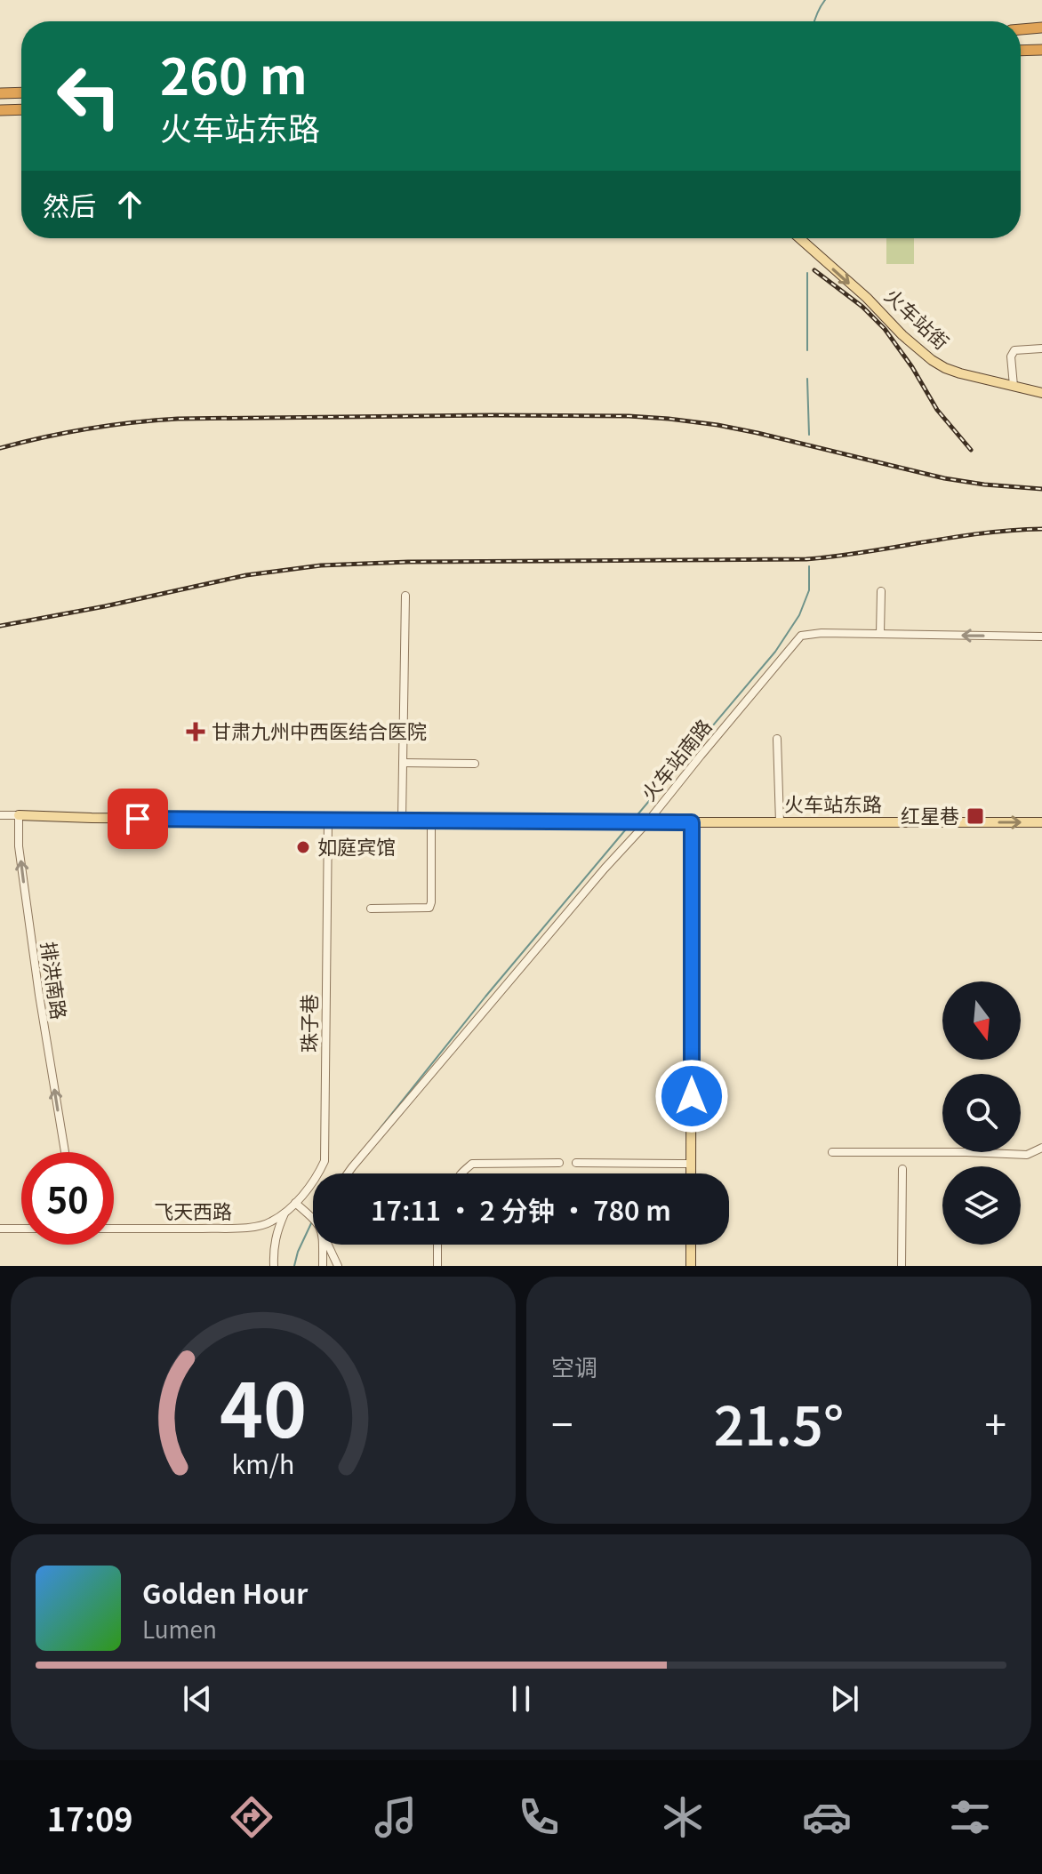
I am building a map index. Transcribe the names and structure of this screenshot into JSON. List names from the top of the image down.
{
  "streets": {
    "main road": ["火车站街", "火车站东路"],
    "street": [
      "火车站南路",
      "排洪南路",
      "珠子巷",
      "飞天西路"
    ]
  },
  "crossings": [
    ["火车站南路", "火车站东路"],
    ["火车站东路", "排洪南路"],
    ["火车站东路", "珠子巷"],
    ["珠子巷", "飞天西路"]
  ],
  "one_way": ["火车站街", "排洪南路"],
  "places": {
    "health": ["甘肃九州中西医结合医院"],
    "transit": ["红星巷"],
    "other": ["如庭宾馆"]
  },
  "north": "bottom",
  "page": {
    "turn": ["260 m", "火车站东路"],
    "then": "然后",
    "limit": "50",
    "trip": "17:11 · 2 分钟 · 780 m",
    "tile": "空调",
    "heat": ["−", "21.5°", "+"],
    "song": ["Golden Hour", "Lumen"],
    "tabs": "17:09",
    "gauge": ["40", "km/h"]
  }
}
